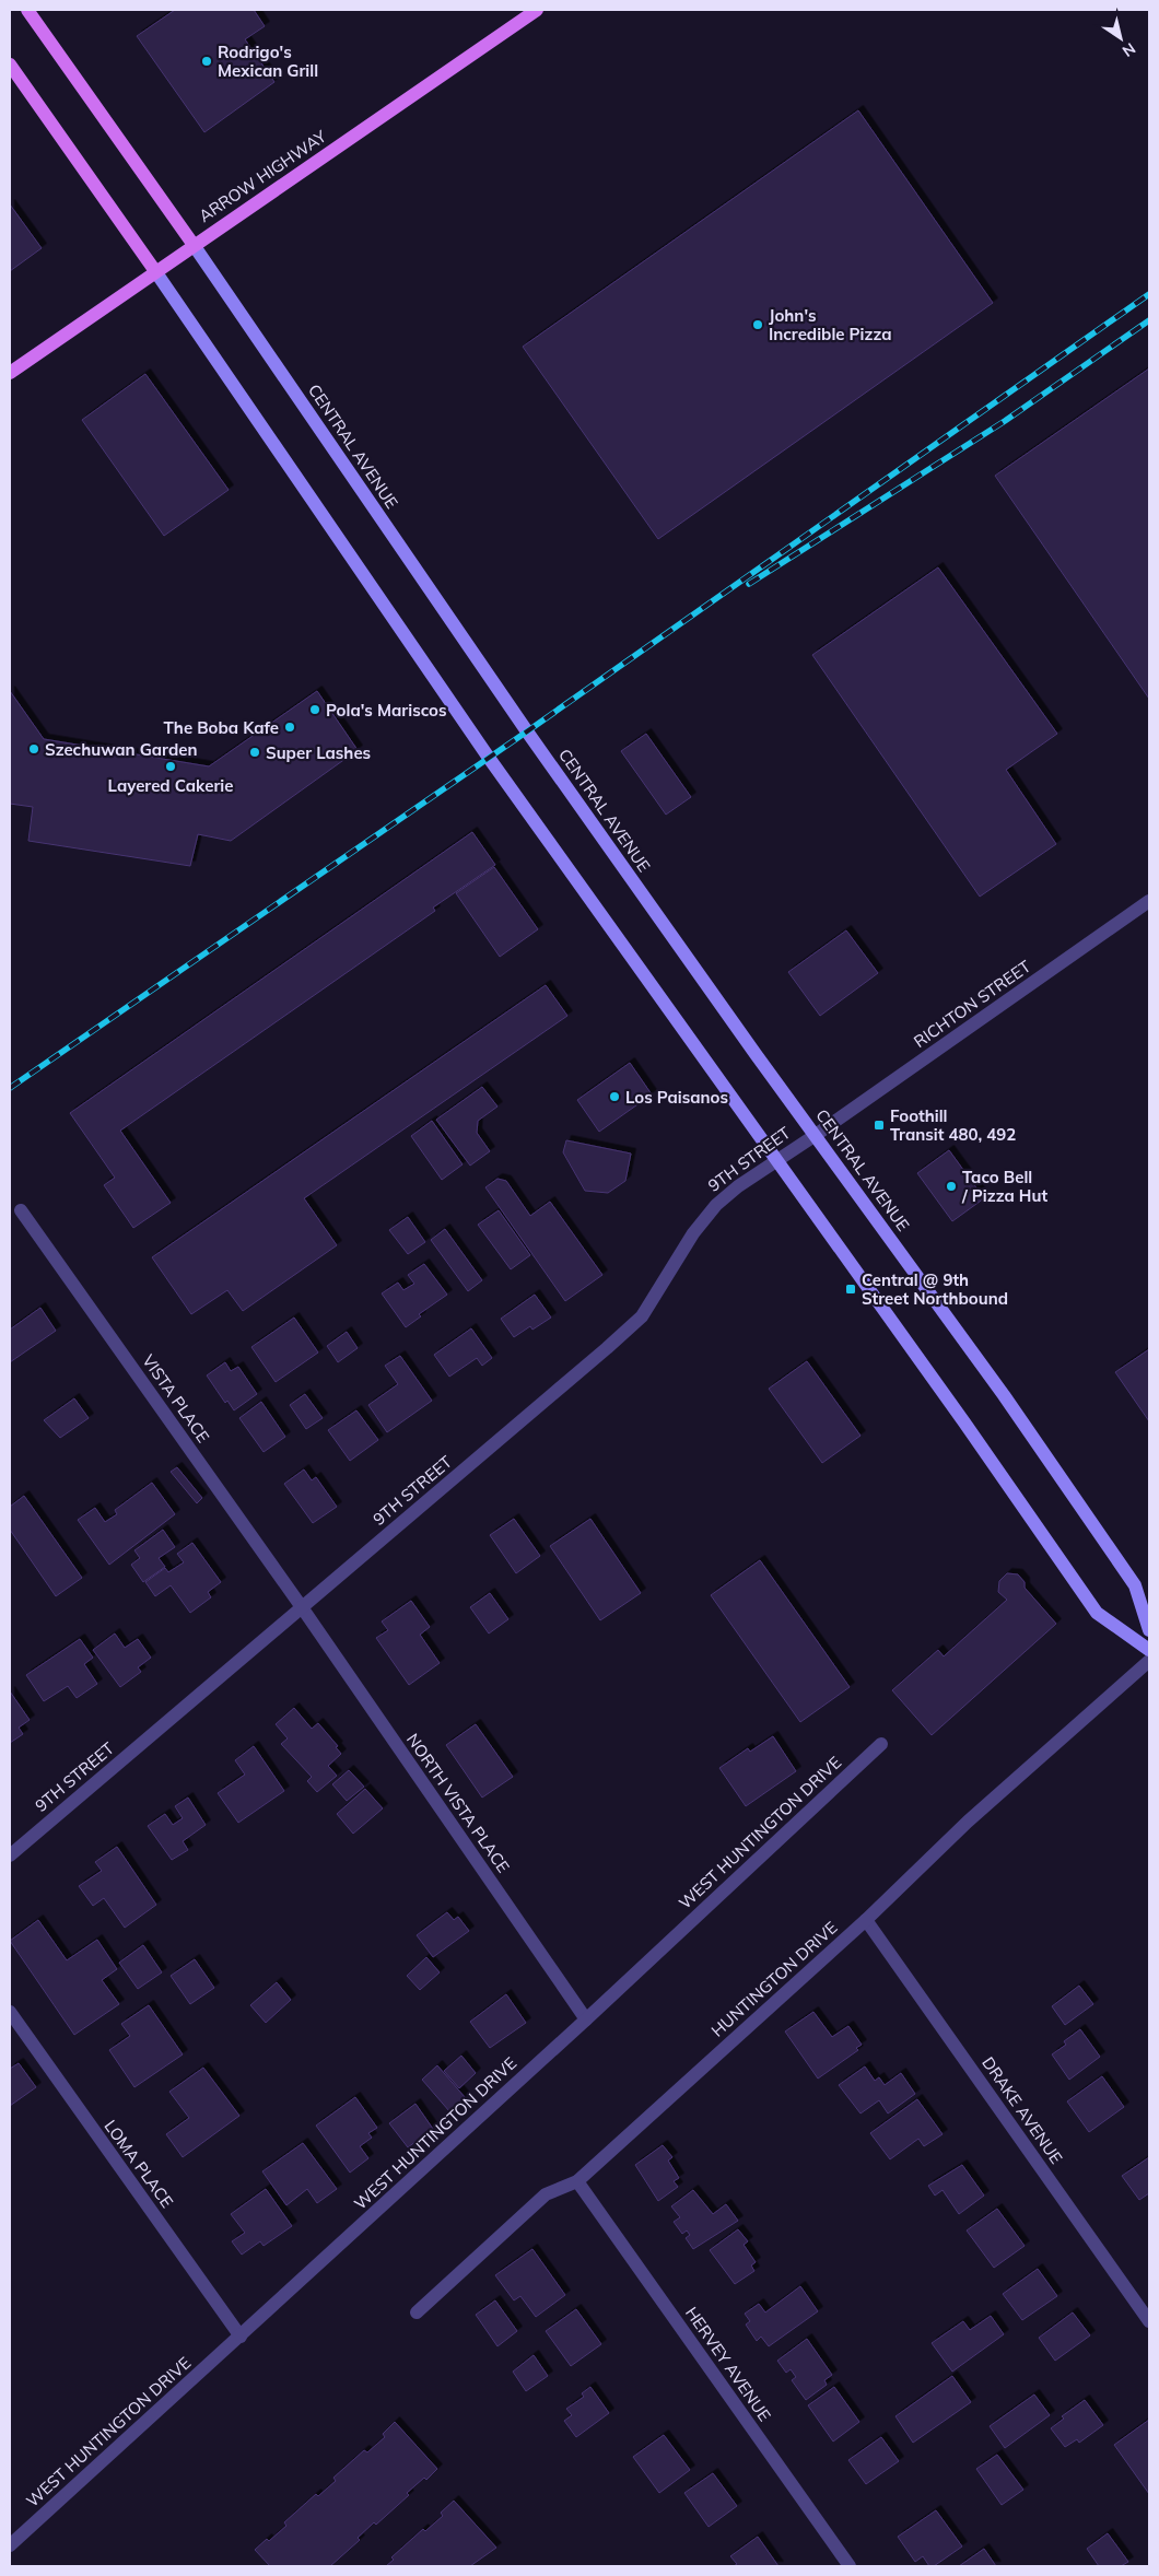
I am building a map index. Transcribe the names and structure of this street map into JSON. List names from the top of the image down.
{
  "streets": {
    "main road": ["ARROW HIGHWAY", "CENTRAL AVENUE"],
    "street": [
      "RICHTON STREET",
      "9TH STREET",
      "VISTA PLACE",
      "NORTH VISTA PLACE",
      "WEST HUNTINGTON DRIVE",
      "HUNTINGTON DRIVE",
      "DRAKE AVENUE",
      "LOMA PLACE",
      "HERVEY AVENUE"
    ]
  },
  "crossings": [
    ["ARROW HIGHWAY", "CENTRAL AVENUE"],
    ["CENTRAL AVENUE", "RICHTON STREET"],
    ["CENTRAL AVENUE", "9TH STREET"],
    ["RICHTON STREET", "9TH STREET"],
    ["9TH STREET", "VISTA PLACE"],
    ["9TH STREET", "NORTH VISTA PLACE"],
    ["VISTA PLACE", "NORTH VISTA PLACE"],
    ["NORTH VISTA PLACE", "WEST HUNTINGTON DRIVE"],
    ["WEST HUNTINGTON DRIVE", "LOMA PLACE"],
    ["HUNTINGTON DRIVE", "DRAKE AVENUE"],
    ["HUNTINGTON DRIVE", "HERVEY AVENUE"]
  ],
  "places": {
    "other": [
      "Rodrigo's Mexican Grill",
      "John's Incredible Pizza",
      "Pola's Mariscos",
      "The Boba Kafe",
      "Szechuwan Garden",
      "Super Lashes",
      "Layered Cakerie",
      "Los Paisanos",
      "Taco Bell / Pizza Hut"
    ],
    "transit": ["Foothill Transit 480, 492", "Central @ 9th Street Northbound"]
  },
  "north": "bottom right"
}
